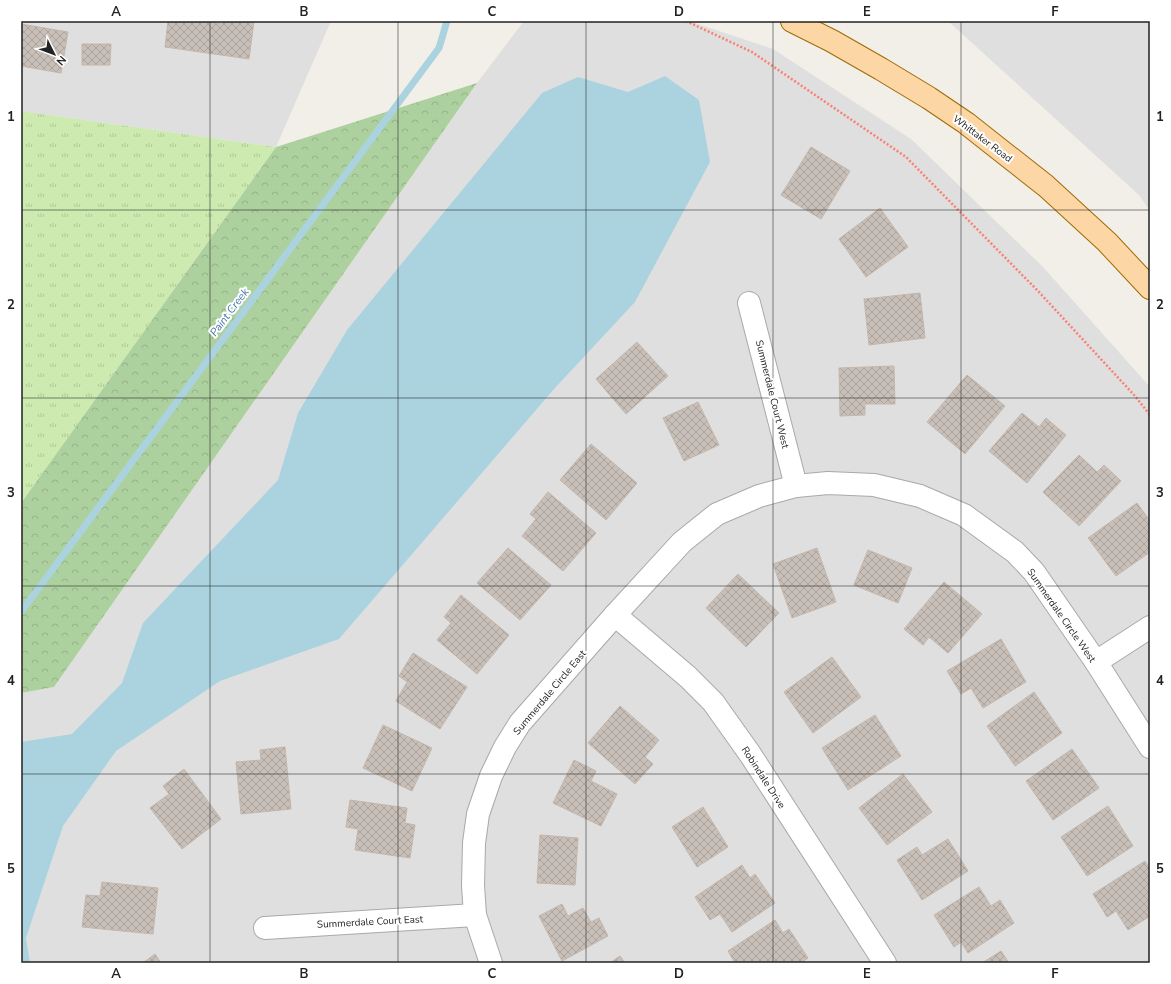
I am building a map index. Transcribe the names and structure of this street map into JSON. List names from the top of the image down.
{
  "streets": {
    "main road": ["Whittaker Road"],
    "street": [
      "Summerdale Court West",
      "Summerdale Circle West",
      "Summerdale Circle East",
      "Robindale Drive",
      "Summerdale Court East"
    ]
  },
  "crossings": [
    ["Summerdale Court West", "Summerdale Circle West"],
    ["Summerdale Circle West", "Summerdale Circle East"],
    ["Summerdale Circle West", "Robindale Drive"],
    ["Summerdale Circle East", "Robindale Drive"],
    ["Summerdale Circle East", "Summerdale Court East"]
  ],
  "water": ["Paint Creek"],
  "north": "bottom right",
  "grid": {
    "columns": [
      "A",
      "B",
      "C",
      "D",
      "E",
      "F"
    ],
    "rows": [
      "1",
      "2",
      "3",
      "4",
      "5"
    ]
  }
}
